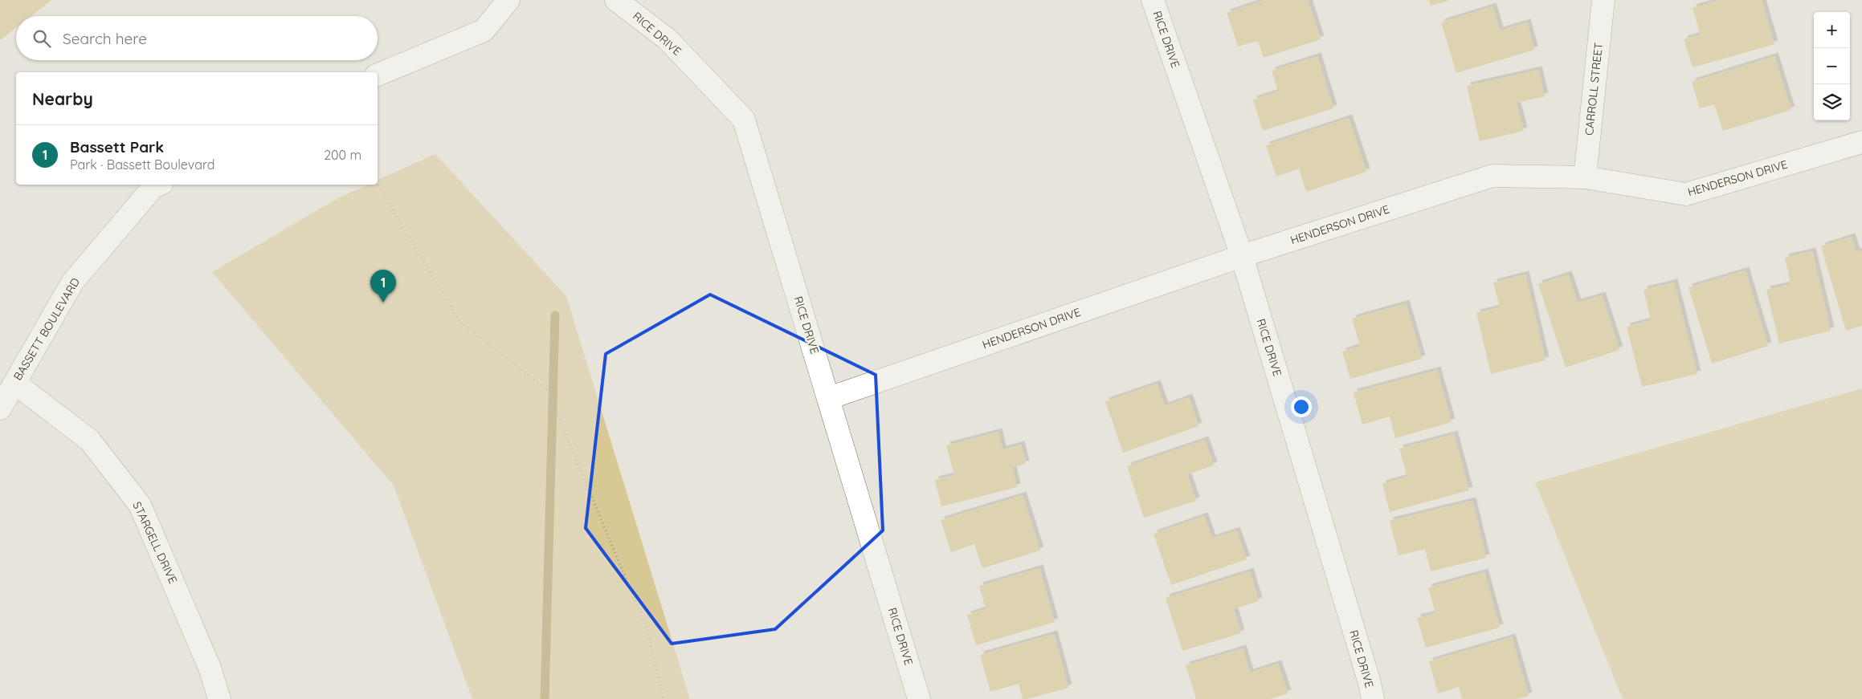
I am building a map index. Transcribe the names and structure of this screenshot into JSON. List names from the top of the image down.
{
  "streets": {
    "street": [
      "RICE DRIVE",
      "CARROLL STREET",
      "HENDERSON DRIVE",
      "BASSETT BOULEVARD",
      "STARGELL DRIVE"
    ]
  },
  "crossings": [
    ["RICE DRIVE", "HENDERSON DRIVE"],
    ["CARROLL STREET", "HENDERSON DRIVE"],
    ["BASSETT BOULEVARD", "STARGELL DRIVE"]
  ],
  "page": {
    "map_buttons": ["+", "−"],
    "search": "Search here",
    "heading": "Nearby",
    "list": [
      {
        "mark": "1",
        "name": "Bassett Park",
        "note": "Park · Bassett Boulevard",
        "value": "200 m"
      }
    ],
    "pins": "1"
  }
}
